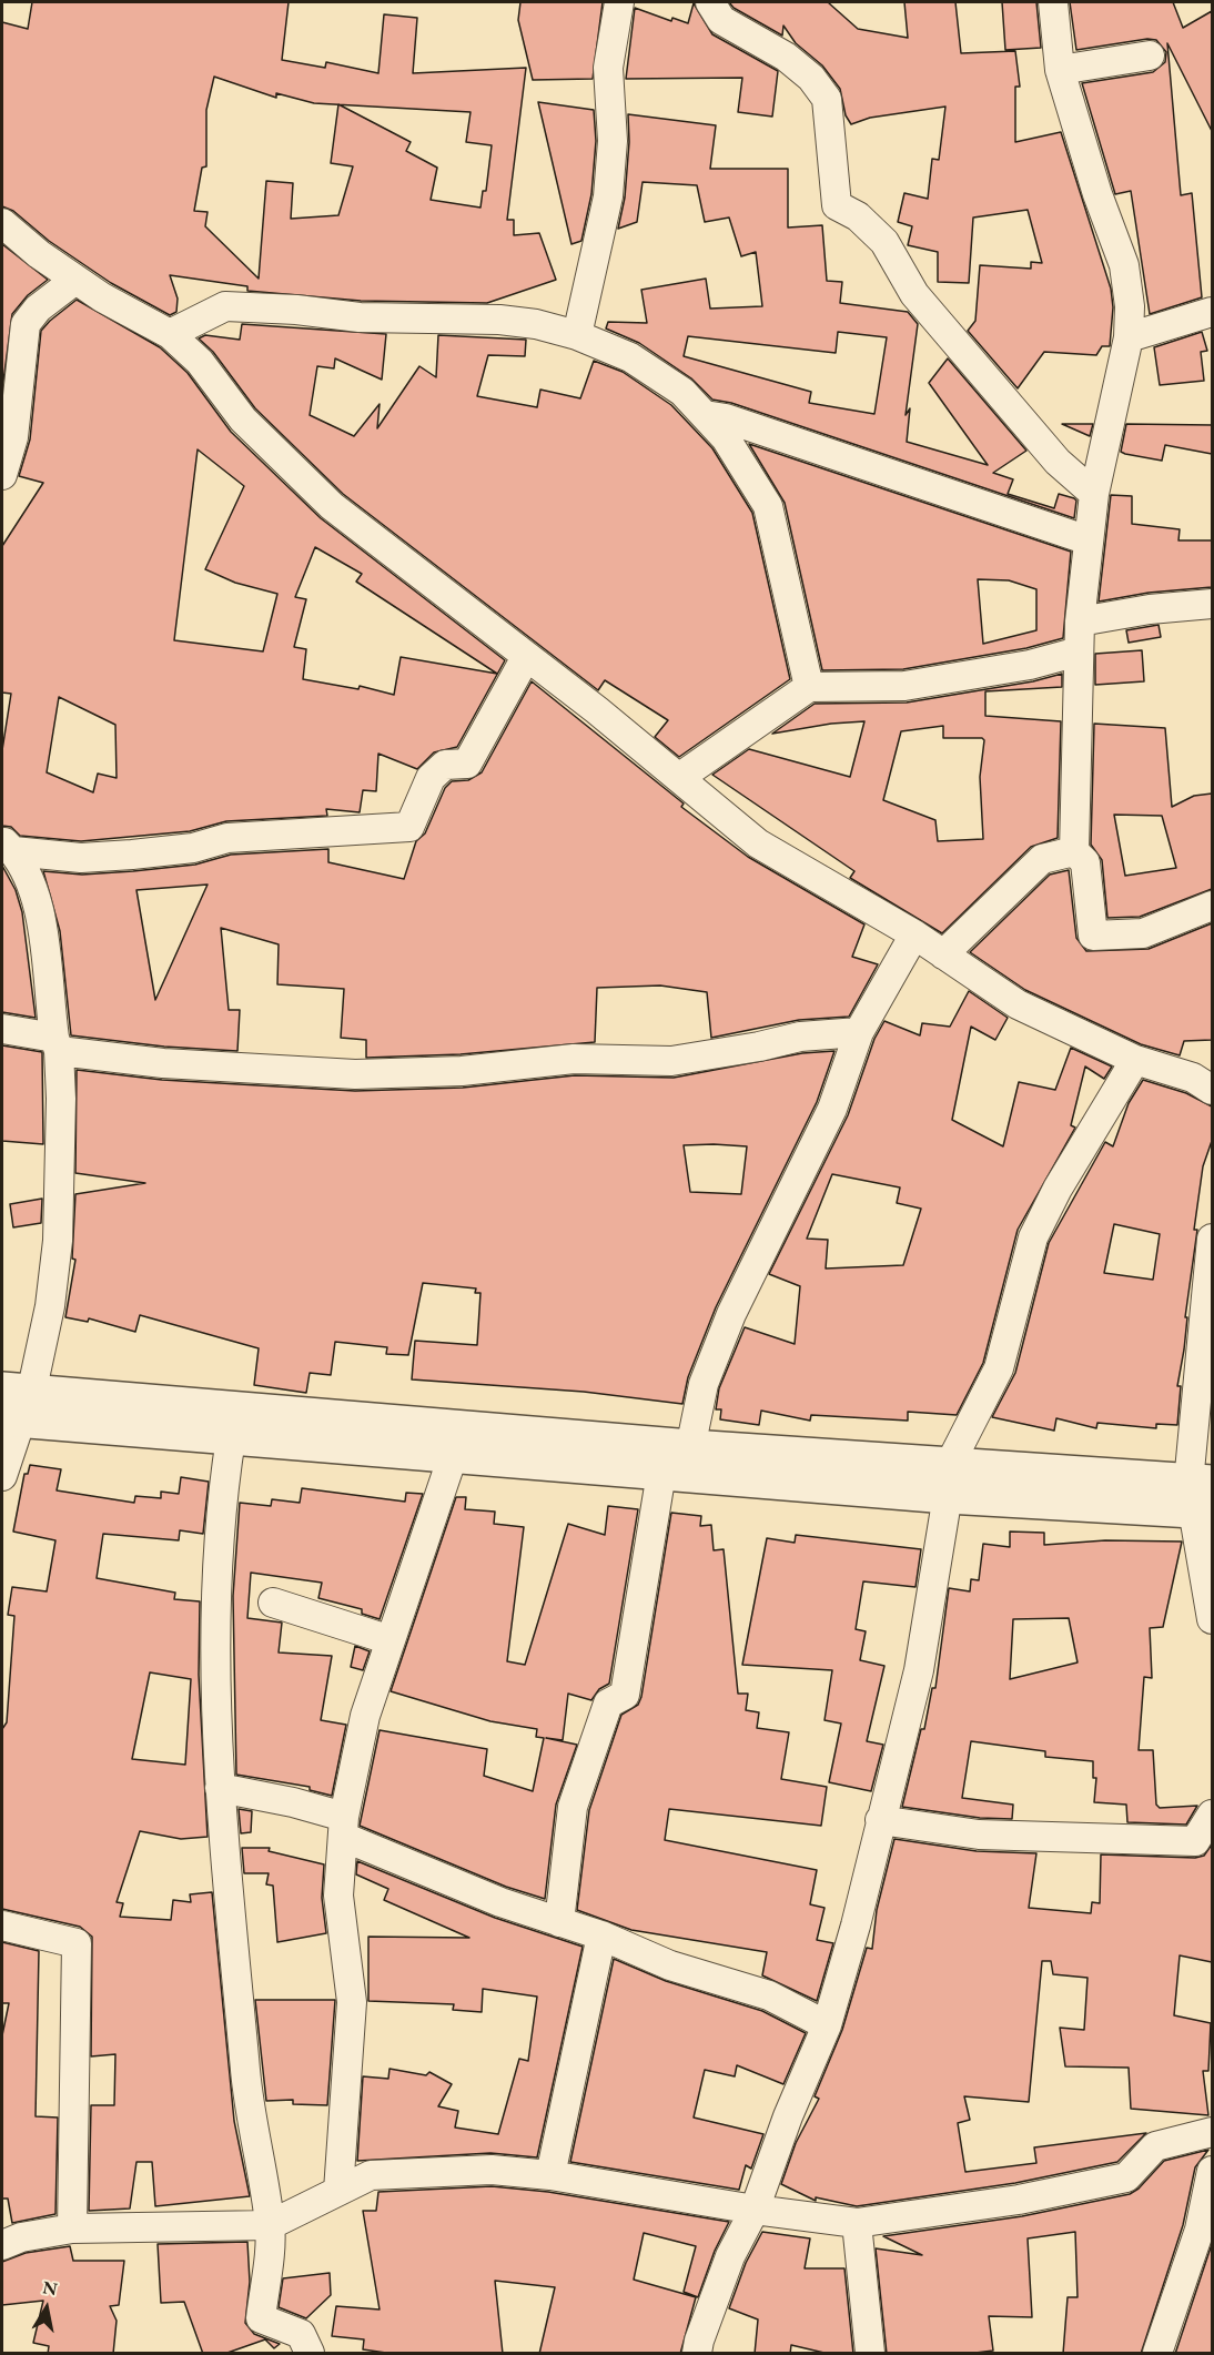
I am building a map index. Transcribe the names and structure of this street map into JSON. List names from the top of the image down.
{
  "north": "top"
}
